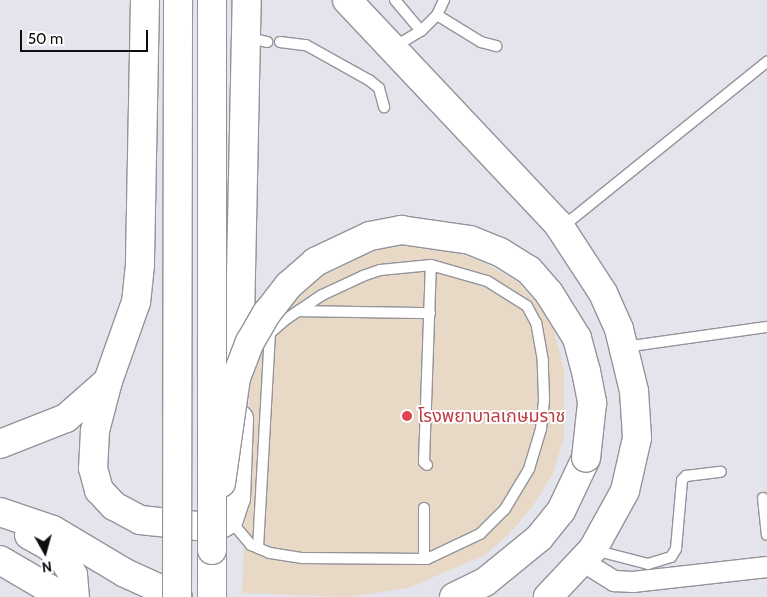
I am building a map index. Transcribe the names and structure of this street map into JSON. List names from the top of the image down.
{
  "places": ["โรงพยาบาลเกษมราช"],
  "scale_bar": "50 m",
  "north": "bottom"
}
